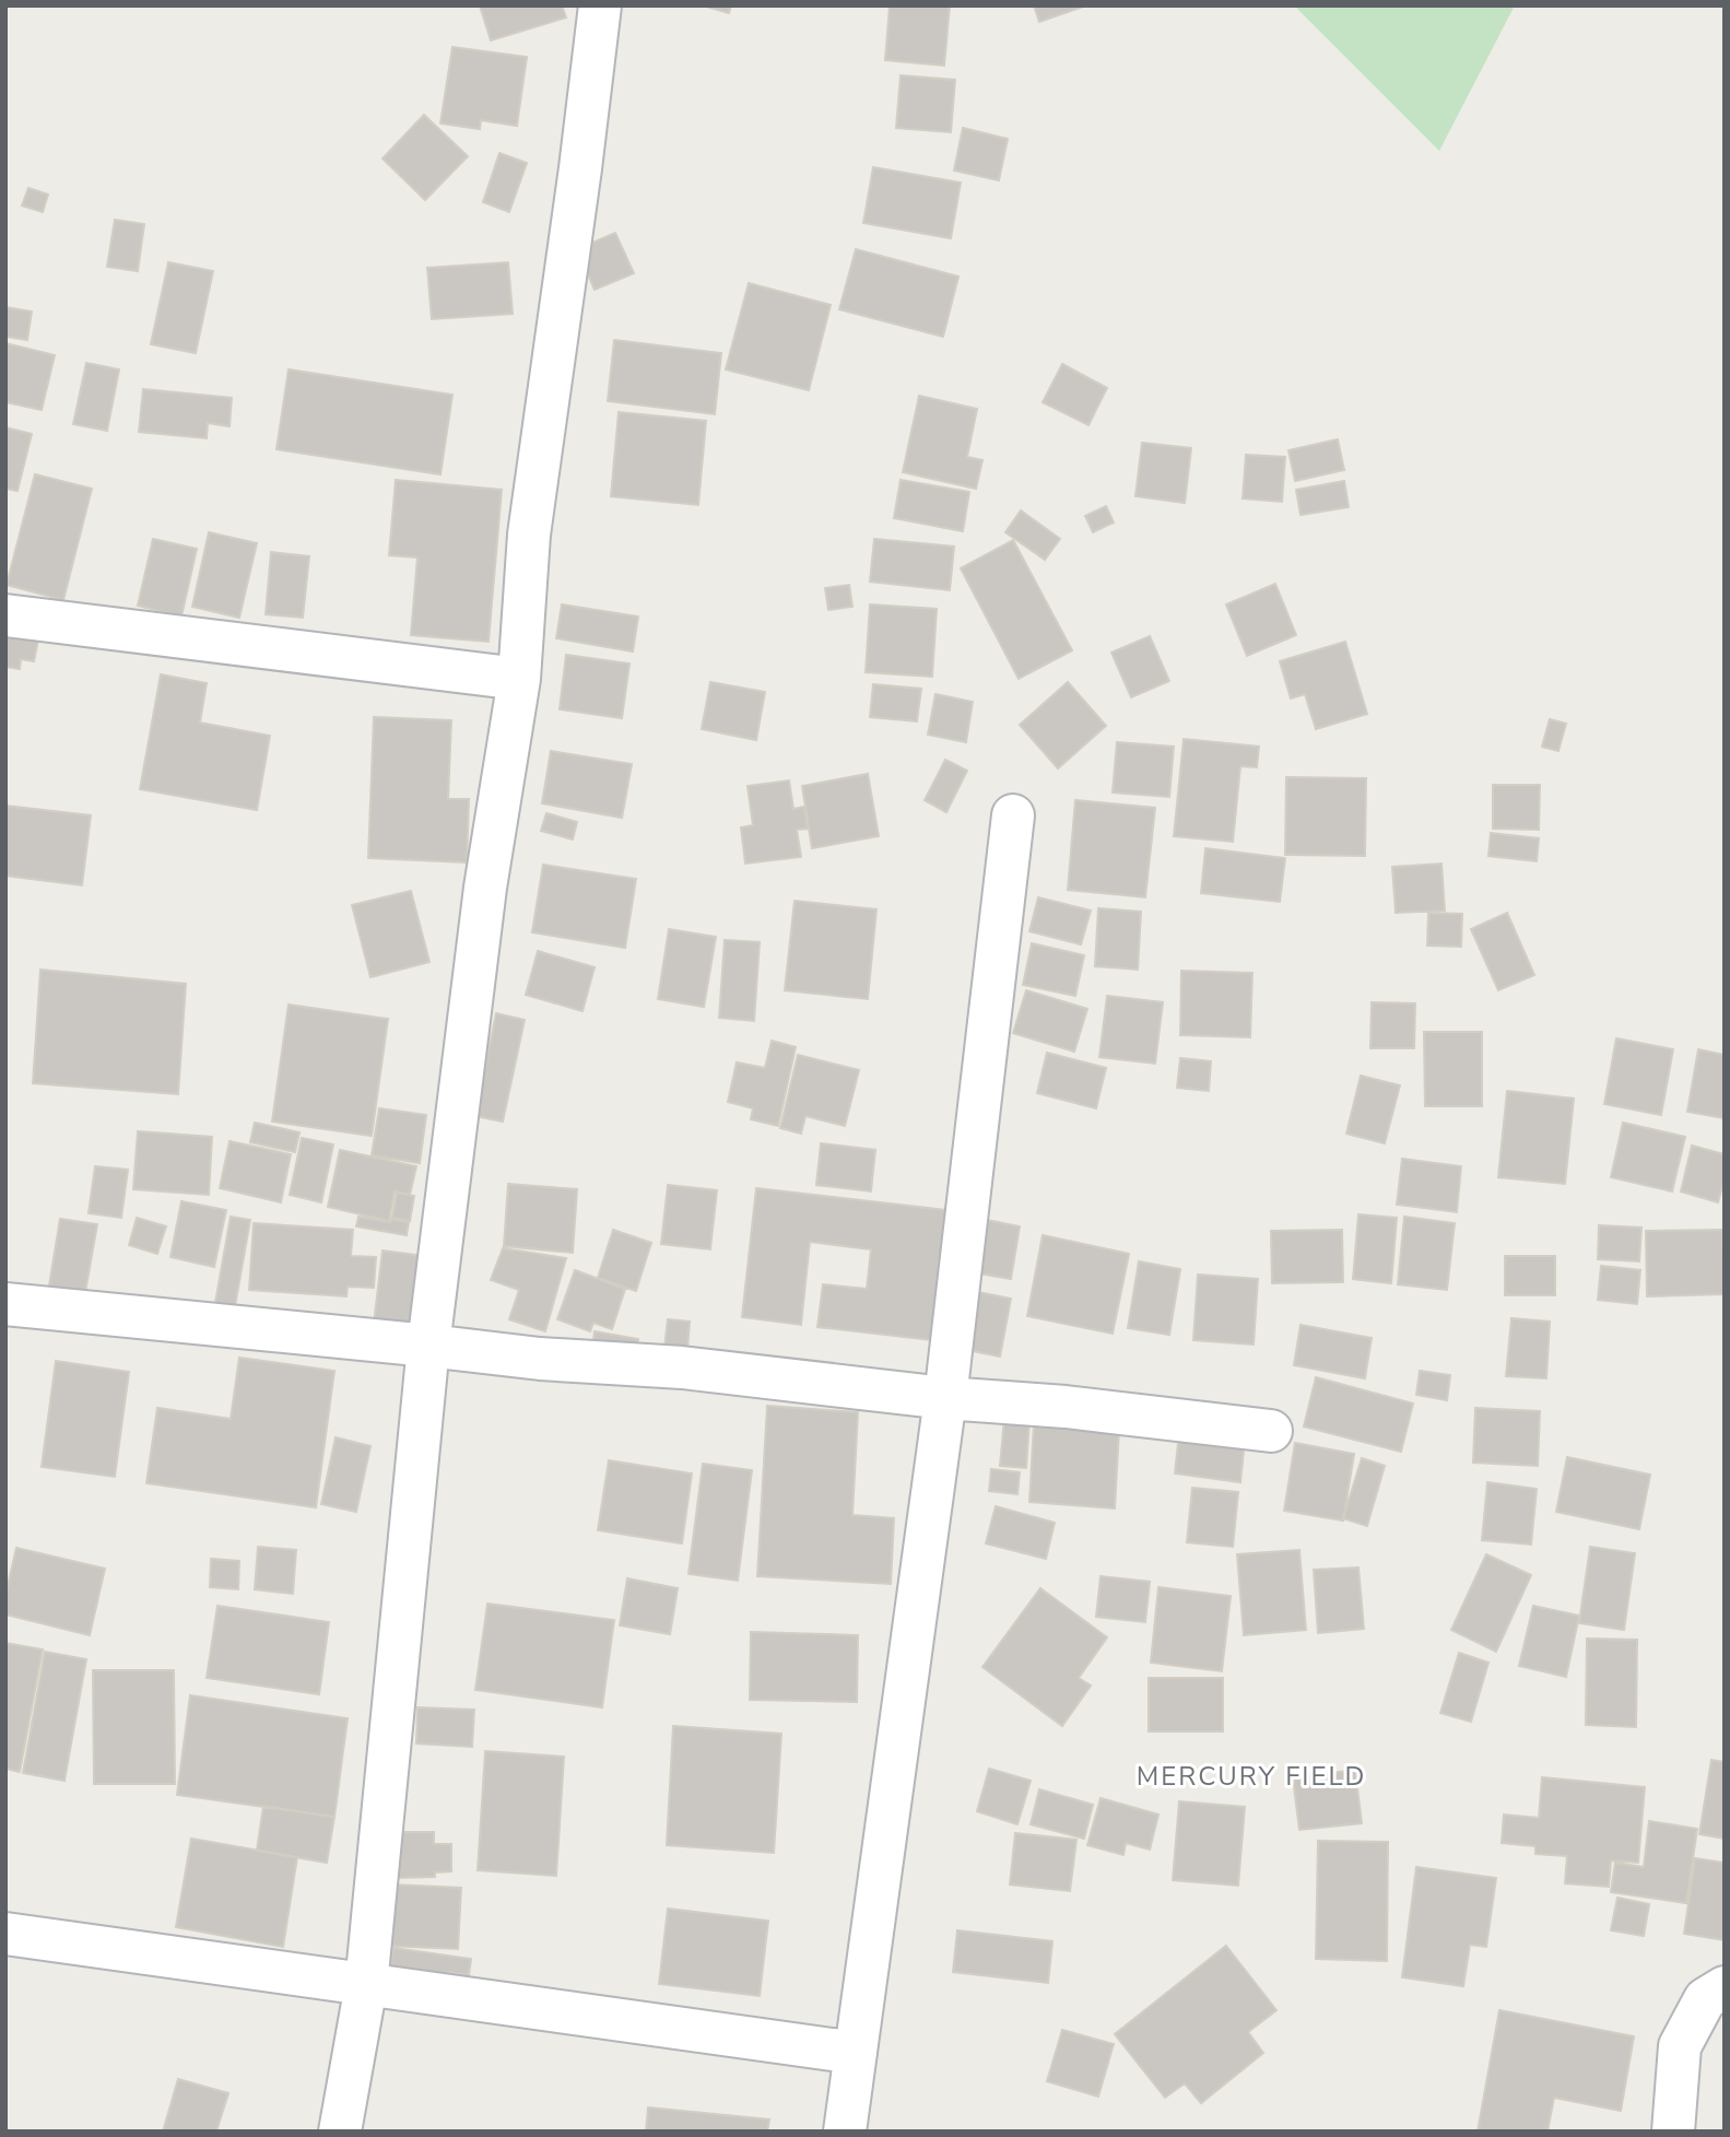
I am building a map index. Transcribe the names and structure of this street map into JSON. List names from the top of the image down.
{
  "districts": ["MERCURY FIELD"]
}
